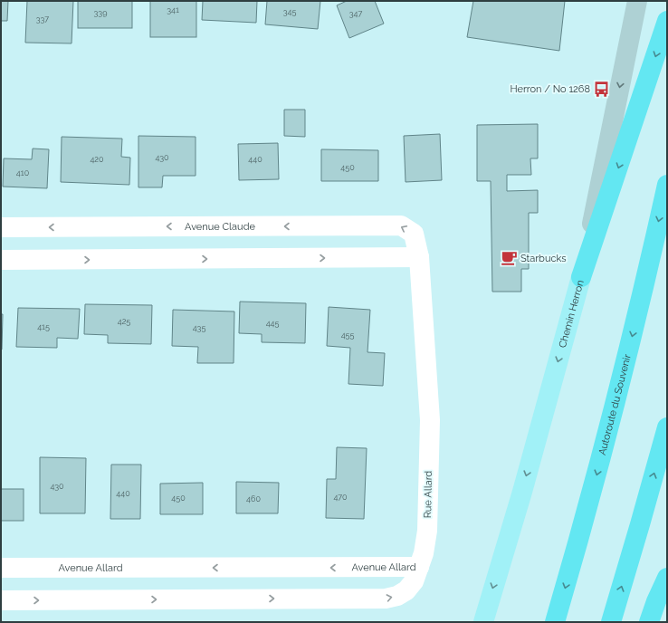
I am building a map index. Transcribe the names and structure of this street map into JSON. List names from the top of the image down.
{
  "streets": {
    "highway": ["Autoroute du Souvenir"],
    "main road": ["Chemin Herron"],
    "street": ["Avenue Claude", "Rue Allard", "Avenue Allard"]
  },
  "crossings": [
    ["Avenue Claude", "Rue Allard"],
    ["Rue Allard", "Avenue Allard"]
  ],
  "one_way": ["Chemin Herron"],
  "places": {
    "bus stop": ["Herron / No 1268"],
    "cafe": ["Starbucks"]
  },
  "house_numbers": [
    "341",
    "345",
    "339",
    "347",
    "337",
    "430",
    "420",
    "440",
    "450",
    "410",
    "425",
    "445",
    "415",
    "435",
    "455",
    "430",
    "440",
    "470",
    "450",
    "460"
  ]
}
